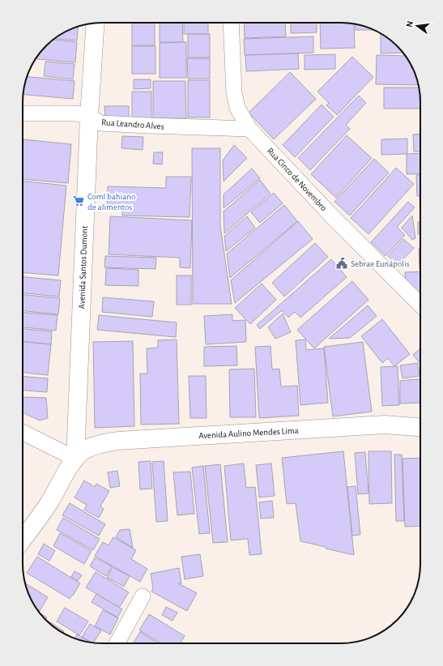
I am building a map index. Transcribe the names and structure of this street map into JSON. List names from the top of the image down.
{
  "streets": {
    "main road": ["Avenida Santos Dumont", "Avenida Aulino Mendes Lima"],
    "street": ["Rua Leandro Alves", "Rua Cinco de Novembro"]
  },
  "crossings": [
    ["Rua Leandro Alves", "Rua Cinco de Novembro"],
    ["Rua Leandro Alves", "Avenida Santos Dumont"],
    ["Avenida Santos Dumont", "Avenida Aulino Mendes Lima"]
  ],
  "places": {
    "supermarket": ["Coml bahiano de alimentos"],
    "public building": ["Sebrae Eunápolis"]
  },
  "north": "left"
}
